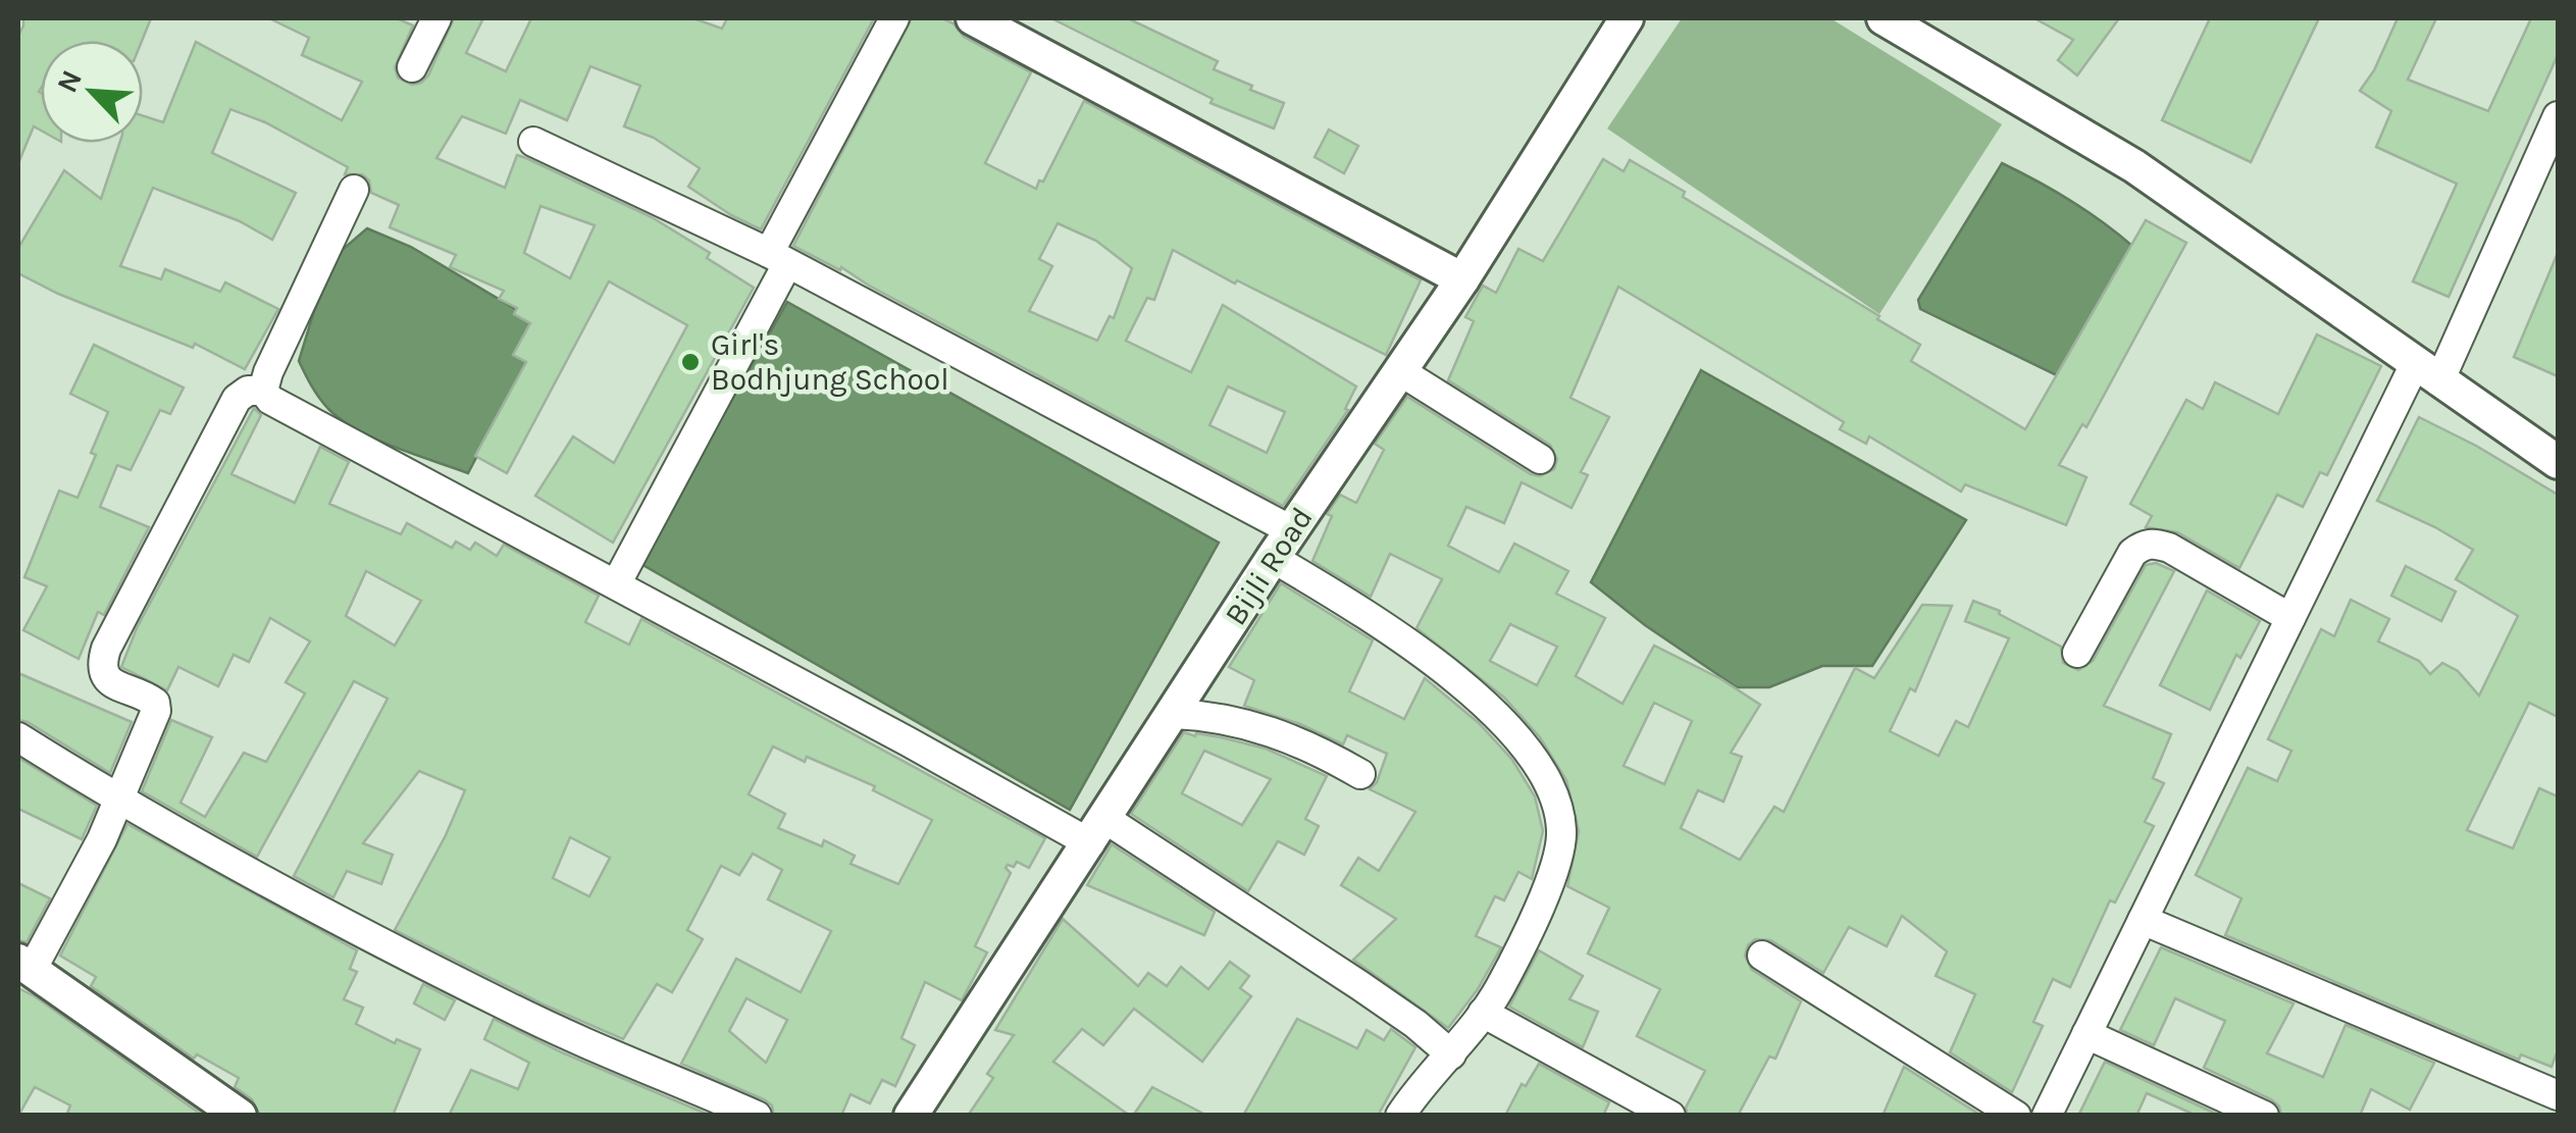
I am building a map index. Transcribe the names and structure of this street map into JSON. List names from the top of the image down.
{
  "streets": {
    "street": ["Bijli Road"]
  },
  "places": ["Girl's Bodhjung School"],
  "north": "top left"
}
